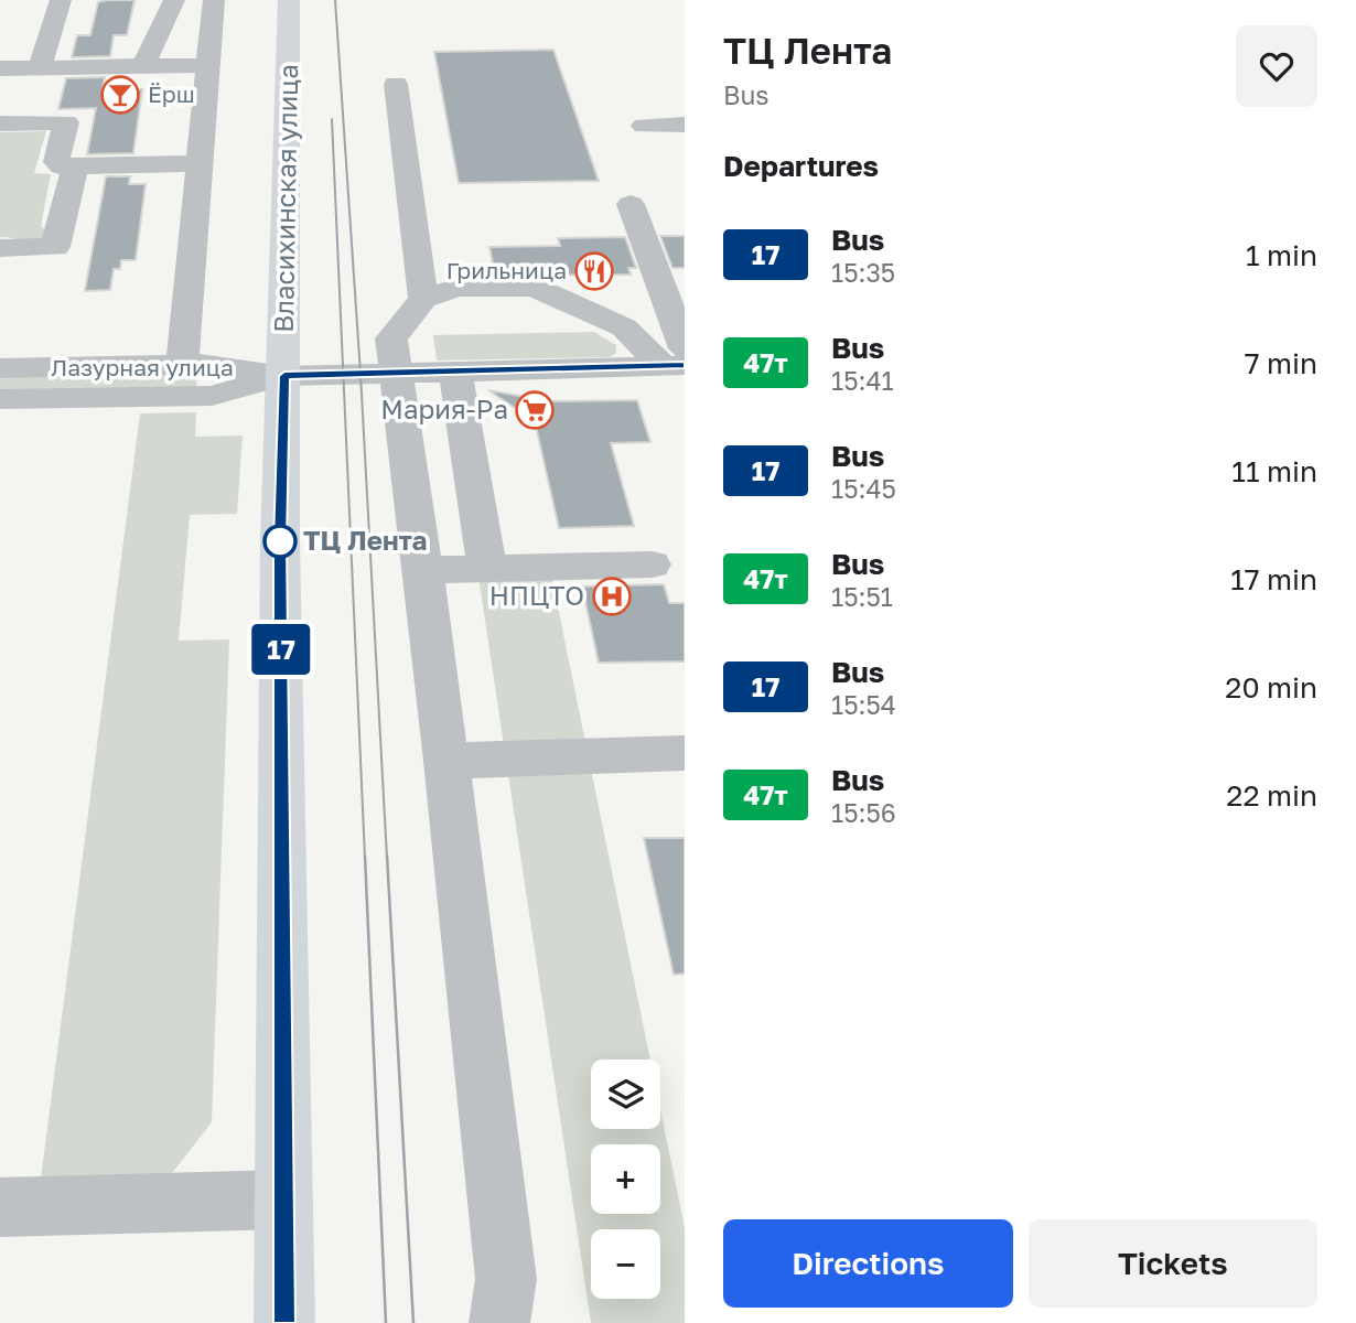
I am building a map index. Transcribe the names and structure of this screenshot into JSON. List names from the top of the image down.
{
  "streets": {
    "highway": ["Власихинская улица"],
    "street": ["Лазурная улица"]
  },
  "crossings": [
    ["Власихинская улица", "Лазурная улица"]
  ],
  "places": {
    "bar": ["Ёрш"],
    "restaurant": ["Грильница"],
    "supermarket": ["Мария-Ра"],
    "other": ["ТЦ Лента"],
    "hospital": ["НПЦТО"]
  },
  "lines": ["bus line 17"],
  "page": {
    "on_map": "17",
    "heading": [
      ["ТЦ Лента", "Bus"],
      "Departures"
    ],
    "list": [
      {
        "mark": "17",
        "name": "Bus",
        "note": "15:35",
        "value": "1 min"
      },
      {
        "mark": "47т",
        "name": "Bus",
        "note": "15:41",
        "value": "7 min"
      },
      {
        "mark": "17",
        "name": "Bus",
        "note": "15:45",
        "value": "11 min"
      },
      {
        "mark": "47т",
        "name": "Bus",
        "note": "15:51",
        "value": "17 min"
      },
      {
        "mark": "17",
        "name": "Bus",
        "note": "15:54",
        "value": "20 min"
      },
      {
        "mark": "47т",
        "name": "Bus",
        "note": "15:56",
        "value": "22 min"
      }
    ],
    "map_buttons": ["+", "−"],
    "buttons": ["Directions", "Tickets"]
  }
}
